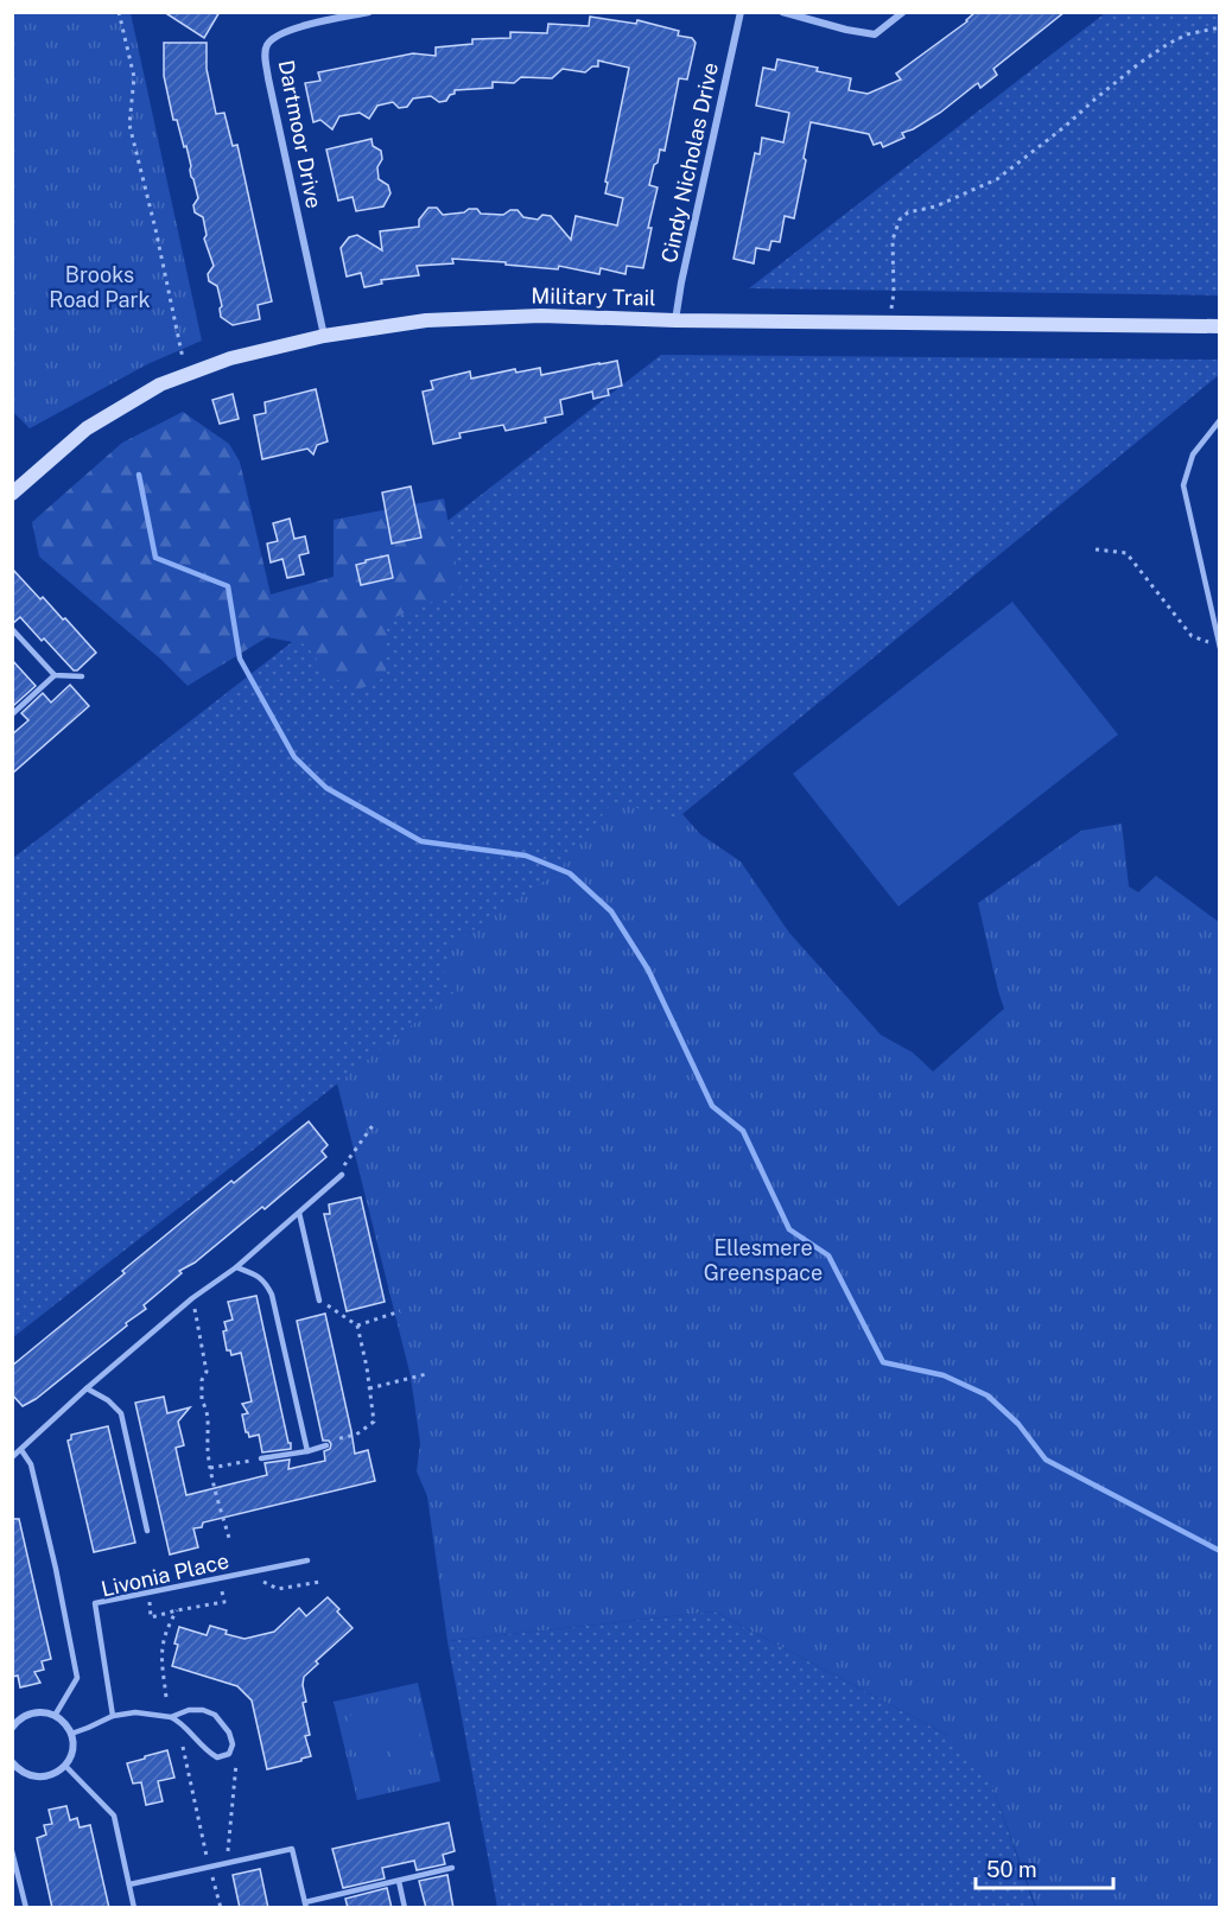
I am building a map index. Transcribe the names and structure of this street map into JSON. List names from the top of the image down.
{
  "streets": {
    "street": ["Dartmoor Drive", "Cindy Nicholas Drive", "Military Trail"],
    "lane": ["Livonia Place"]
  },
  "crossings": [
    ["Dartmoor Drive", "Military Trail"],
    ["Cindy Nicholas Drive", "Military Trail"]
  ],
  "parks": ["Brooks Road Park", "Ellesmere Greenspace"],
  "scale_bar": "50 m"
}
